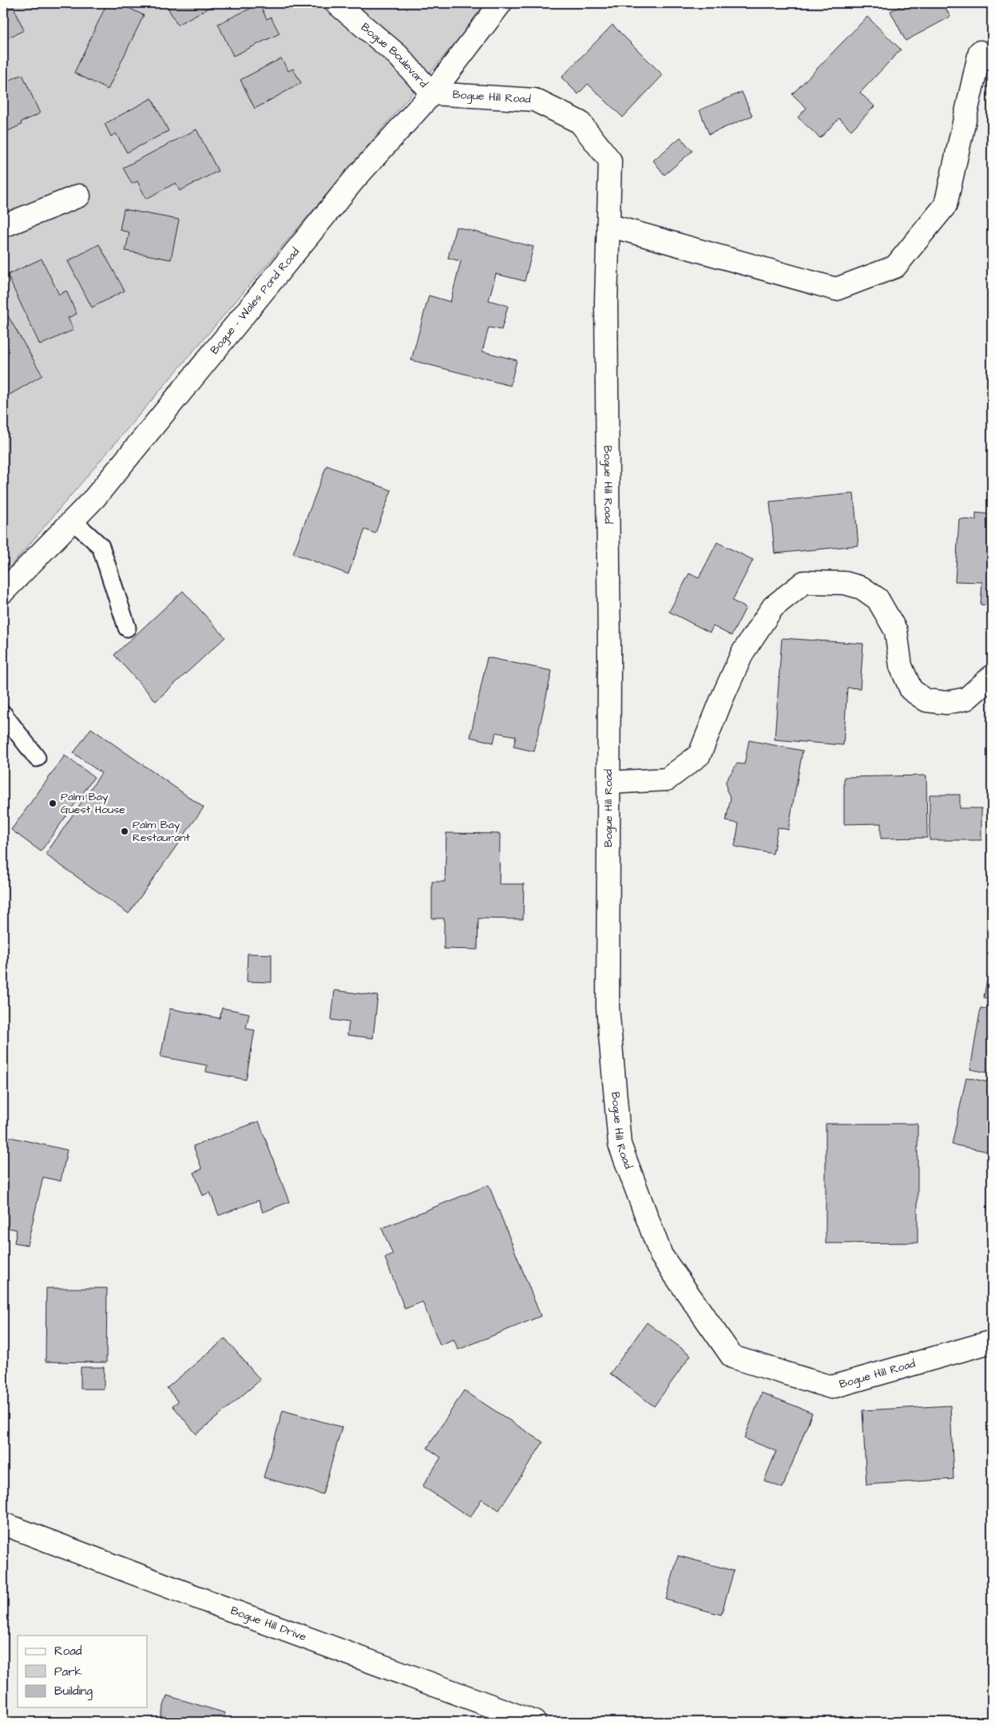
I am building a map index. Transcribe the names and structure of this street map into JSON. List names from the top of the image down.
{
  "streets": {
    "street": [
      "Bogue Boulevard",
      "Bogue Hill Road",
      "Bogue - Wales Pond Road",
      "Bogue Hill Drive"
    ]
  },
  "crossings": [
    ["Bogue Boulevard", "Bogue Hill Road"],
    ["Bogue Boulevard", "Bogue - Wales Pond Road"],
    ["Bogue Hill Road", "Bogue - Wales Pond Road"]
  ],
  "places": ["Palm Bay Guest House", "Palm Bay Restaurant"],
  "legend": ["Road", "Park", "Building"]
}
